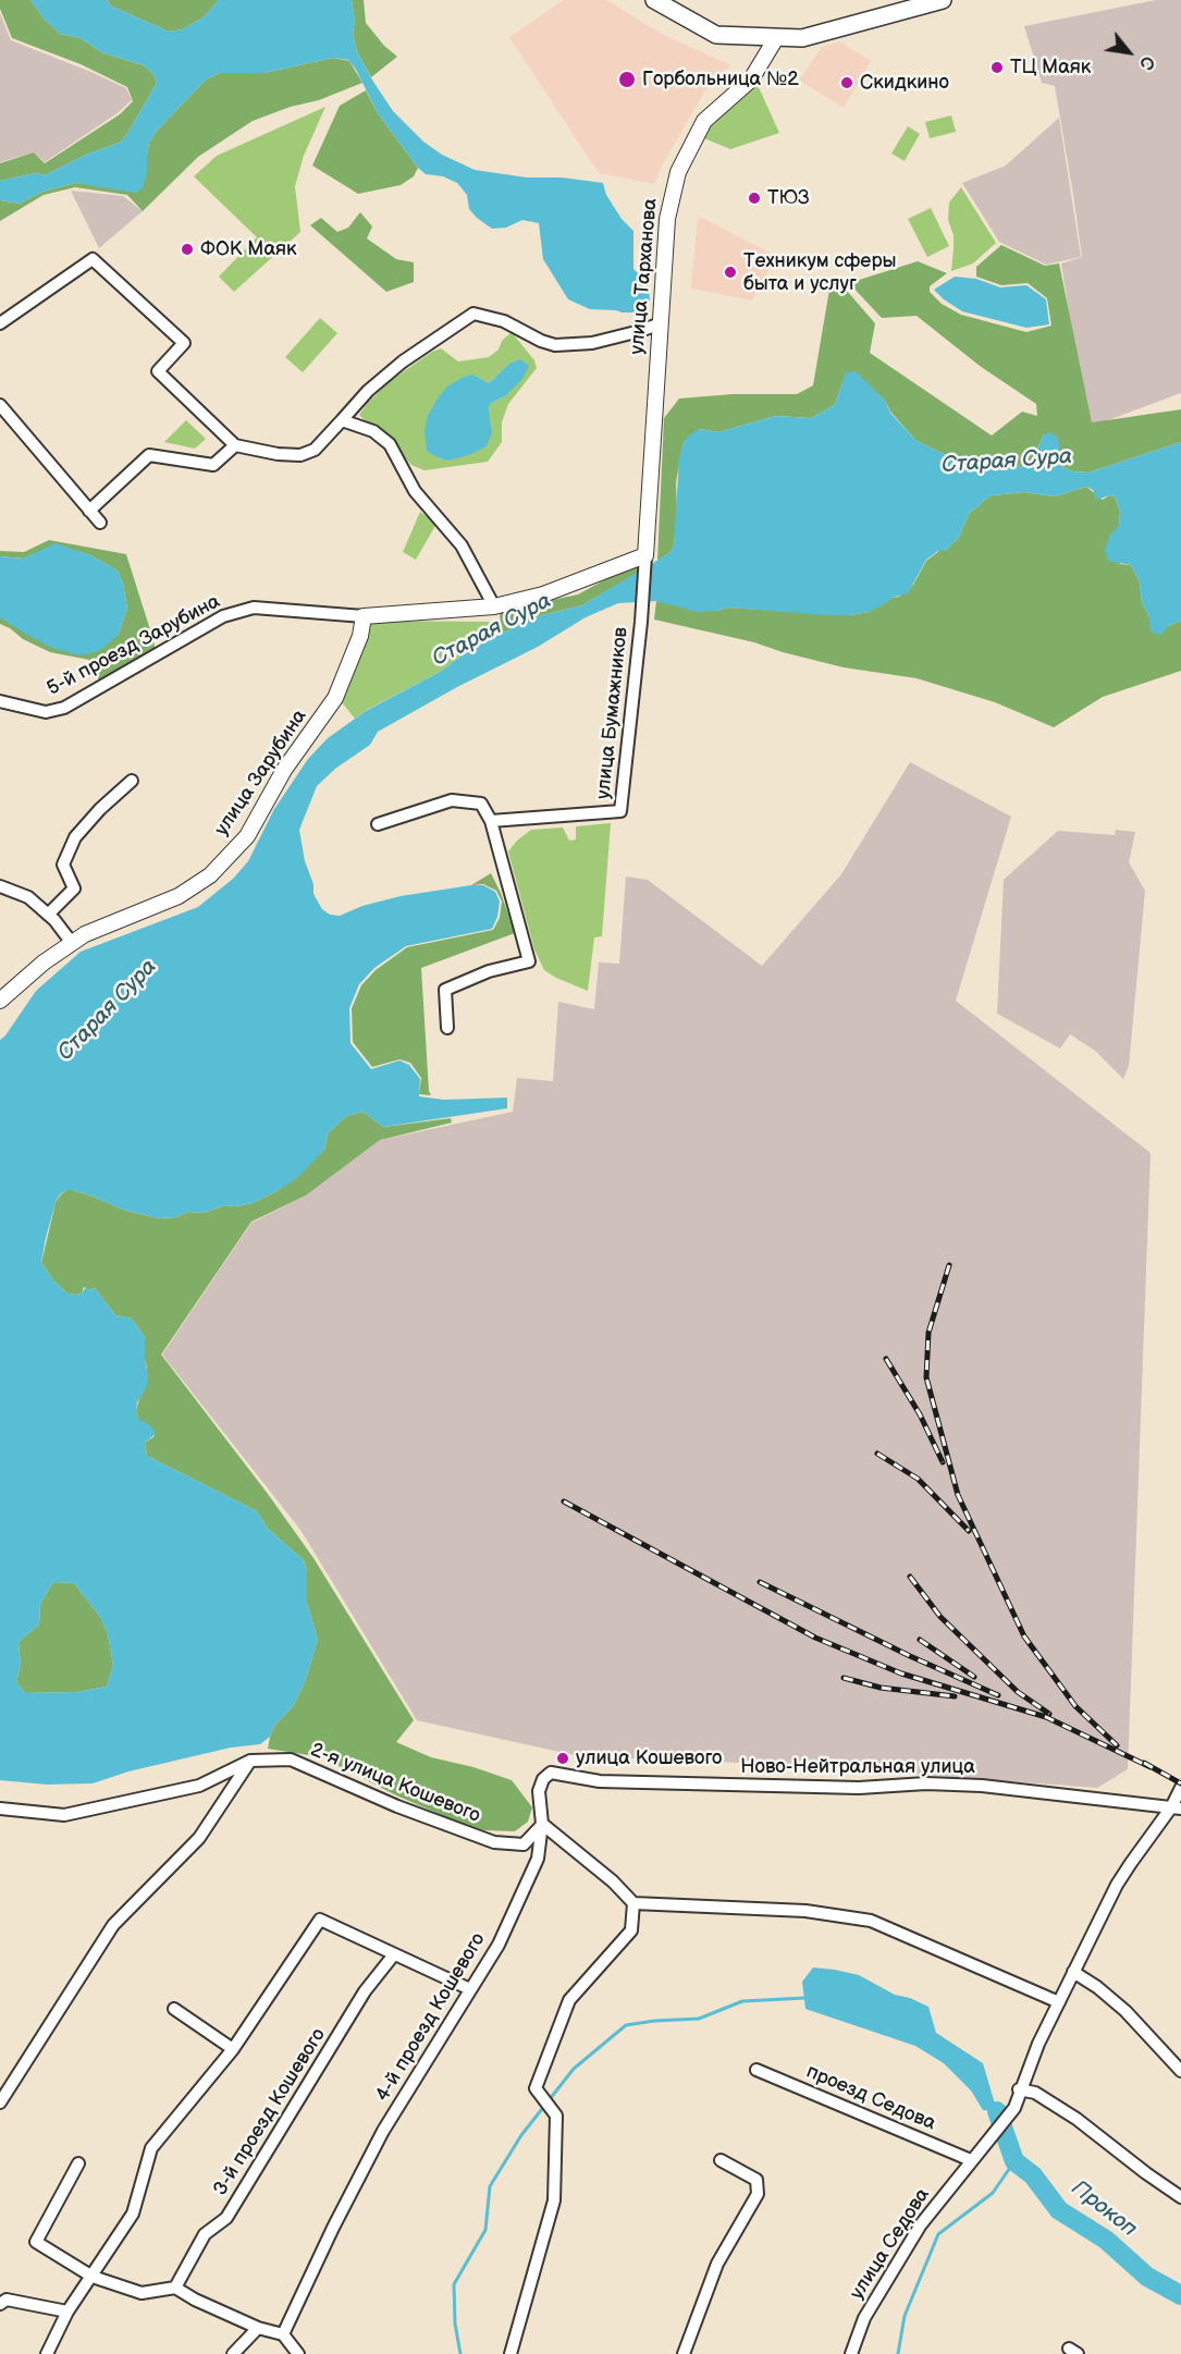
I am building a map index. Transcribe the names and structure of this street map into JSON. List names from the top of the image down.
{
  "streets": {
    "street": [
      "улица Тарханова",
      "5-й проезд Зарубина",
      "улица Бумажников",
      "улица Зарубина",
      "Ново-Нейтральная улица",
      "2-я улица Кошевого",
      "4-й проезд Кошевого",
      "проезд Седова",
      "3-й проезд Кошевого",
      "улица Седова"
    ]
  },
  "crossings": [
    ["улица Тарханова", "улица Бумажников"],
    ["5-й проезд Зарубина", "улица Зарубина"],
    ["Ново-Нейтральная улица", "2-я улица Кошевого"],
    ["Ново-Нейтральная улица", "4-й проезд Кошевого"],
    ["2-я улица Кошевого", "4-й проезд Кошевого"],
    ["проезд Седова", "улица Седова"]
  ],
  "water": ["Старая Сура", "Прокоп"],
  "places": [
    "ТЦ Маяк",
    "Горбольница №2",
    "Скидкино",
    "ТЮЗ",
    "ФОК Маяк",
    "Техникум сферы быта и услуг",
    "улица Кошевого"
  ],
  "north": "bottom right"
}
